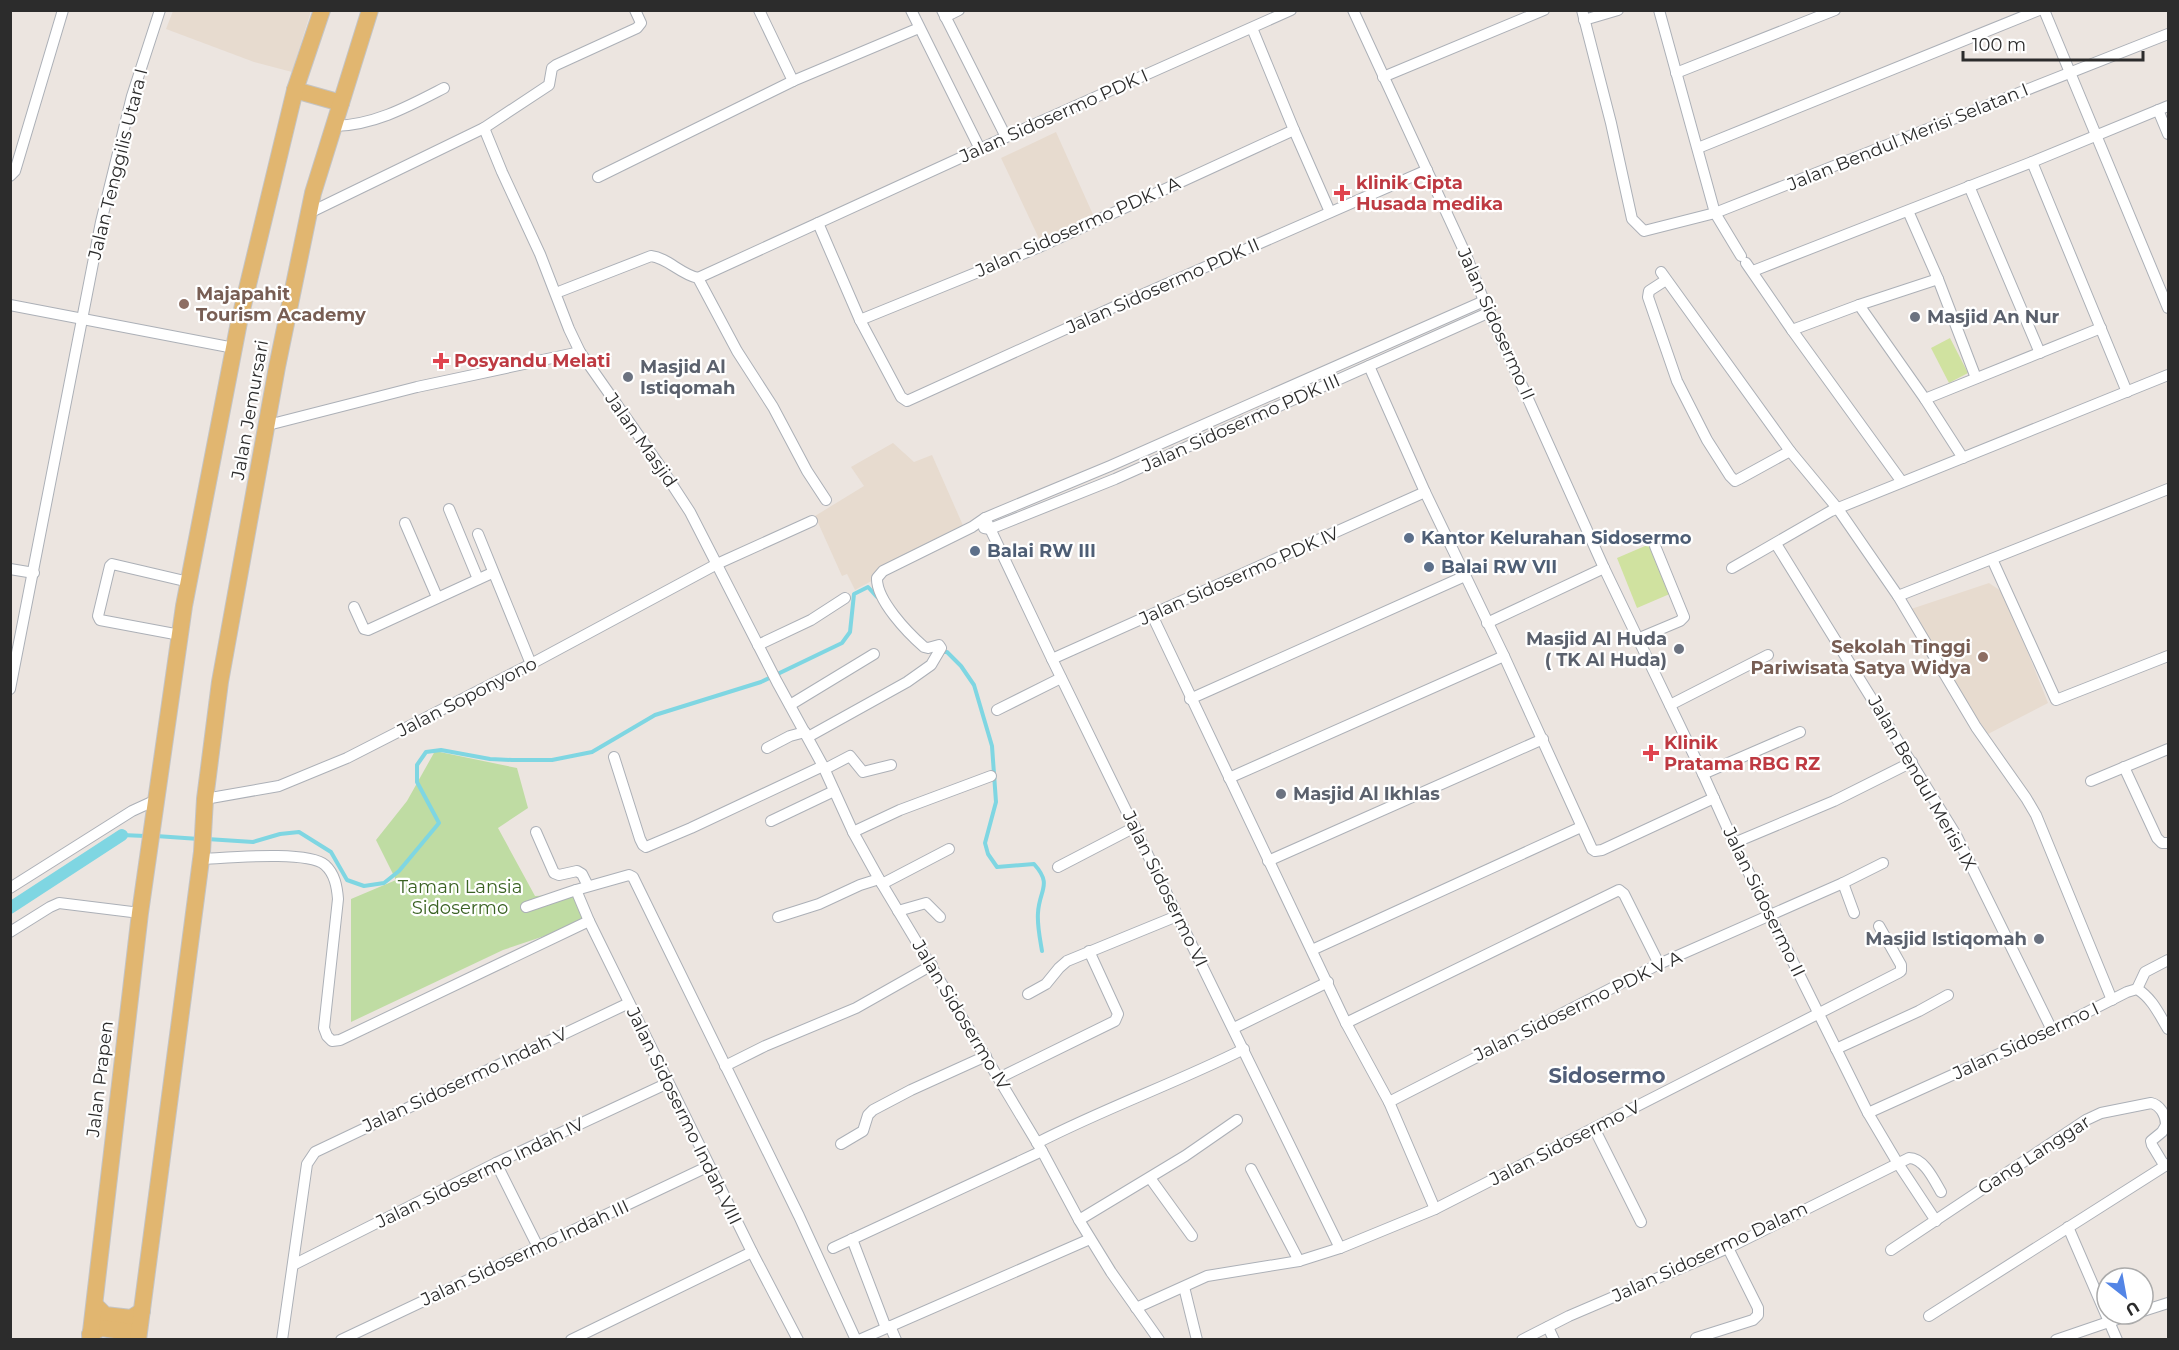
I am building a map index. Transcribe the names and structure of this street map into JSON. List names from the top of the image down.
{
  "streets": {
    "main road": ["Jalan Jemursari", "Jalan Prapen"],
    "street": [
      "Jalan Sidosermo PDK I",
      "Jalan Bendul Merisi Selatan I",
      "Jalan Tenggilis Utara I",
      "Jalan Sidosermo PDK I A",
      "Jalan Sidosermo PDK II",
      "Jalan Sidosermo II",
      "Jalan Sidosermo PDK III",
      "Jalan Masjid",
      "Jalan Sidosermo PDK IV",
      "Jalan Soponyono",
      "Jalan Bendul Merisi IX",
      "Jalan Sidosermo VI",
      "Jalan Sidosermo PDK V A",
      "Jalan Sidosermo IV",
      "Jalan Sidosermo I",
      "Jalan Sidosermo Indah V",
      "Jalan Sidosermo Indah VIII",
      "Jalan Sidosermo V",
      "Gang Langgar",
      "Jalan Sidosermo Indah IV",
      "Jalan Sidosermo Dalam",
      "Jalan Sidosermo Indah III"
    ]
  },
  "crossings": [
    ["Jalan Sidosermo PDK I A", "Jalan Sidosermo PDK II"],
    ["Jalan Sidosermo PDK II", "Jalan Sidosermo II"],
    ["Jalan Sidosermo II", "Jalan Sidosermo PDK III"],
    ["Jalan Sidosermo II", "Jalan Sidosermo PDK V A"],
    ["Jalan Sidosermo II", "Jalan Sidosermo I"],
    ["Jalan Sidosermo II", "Jalan Sidosermo V"],
    ["Jalan Sidosermo II", "Gang Langgar"],
    ["Jalan Sidosermo II", "Jalan Sidosermo Dalam"],
    ["Jalan Jemursari", "Jalan Soponyono"],
    ["Jalan Jemursari", "Jalan Prapen"],
    ["Jalan Sidosermo PDK III", "Jalan Sidosermo VI"],
    ["Jalan Sidosermo PDK III", "Jalan Sidosermo IV"],
    ["Jalan Masjid", "Jalan Soponyono"],
    ["Jalan Masjid", "Jalan Sidosermo IV"],
    ["Jalan Sidosermo PDK IV", "Jalan Sidosermo VI"],
    ["Jalan Bendul Merisi IX", "Jalan Sidosermo I"],
    ["Jalan Sidosermo VI", "Jalan Sidosermo V"],
    ["Jalan Sidosermo IV", "Jalan Sidosermo V"],
    ["Jalan Sidosermo Indah V", "Jalan Sidosermo Indah VIII"],
    ["Jalan Sidosermo Indah V", "Jalan Sidosermo Indah IV"],
    ["Jalan Sidosermo Indah VIII", "Jalan Sidosermo Indah IV"],
    ["Jalan Sidosermo Indah VIII", "Jalan Sidosermo Indah III"]
  ],
  "districts": ["Sidosermo"],
  "parks": ["Taman Lansia Sidosermo"],
  "places": {
    "health": ["klinik Cipta Husada medika", "Posyandu Melati", "Klinik Pratama RBG RZ"],
    "other": [
      "Majapahit Tourism Academy",
      "Masjid An Nur",
      "Masjid Al Istiqomah",
      "Kantor Kelurahan Sidosermo",
      "Balai RW III",
      "Balai RW VII",
      "Masjid Al Huda ( TK Al Huda)",
      "Sekolah Tinggi Pariwisata Satya Widya",
      "Masjid Al Ikhlas",
      "Masjid Istiqomah"
    ]
  },
  "scale_bar": "100 m",
  "north": "bottom right"
}
